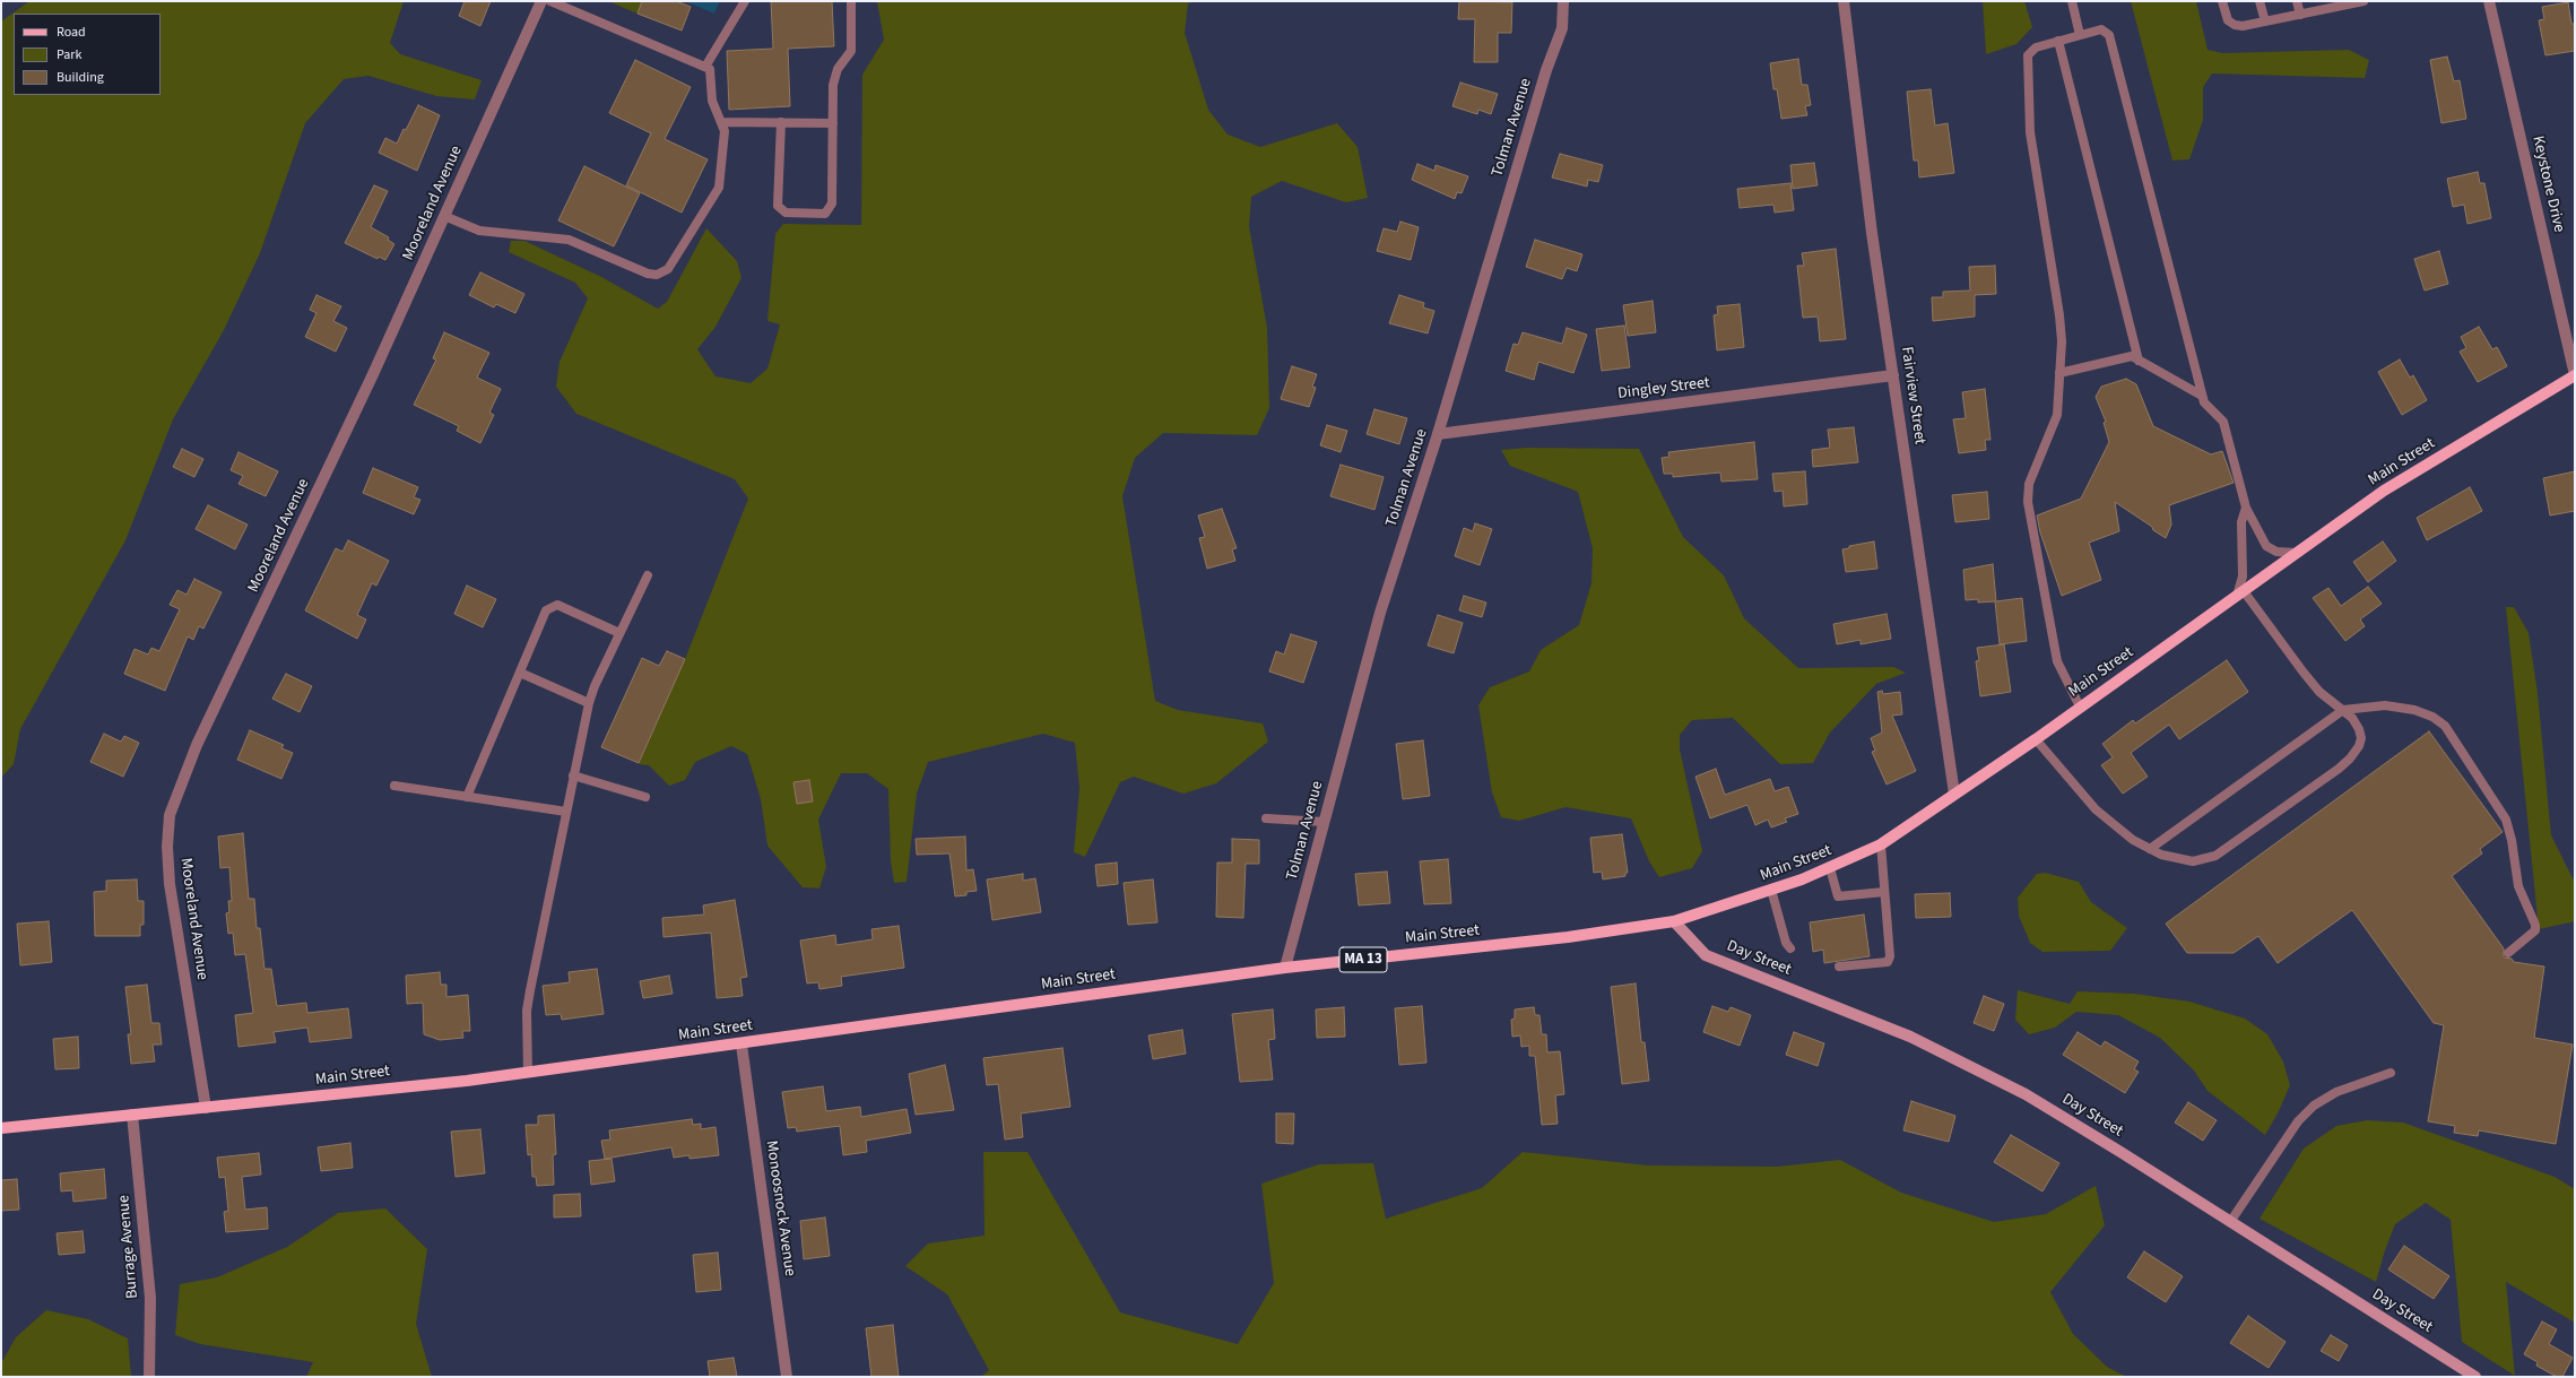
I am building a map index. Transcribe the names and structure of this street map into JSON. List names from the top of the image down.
{
  "streets": {
    "main road": ["Main Street", "Day Street", "MA 13"],
    "street": [
      "Tolman Avenue",
      "Keystone Drive",
      "Mooreland Avenue",
      "Dingley Street",
      "Fairview Street",
      "Monoosnock Avenue",
      "Burrage Avenue"
    ]
  },
  "crossings": [
    ["Tolman Avenue", "Dingley Street"],
    ["Tolman Avenue", "Main Street"],
    ["Keystone Drive", "Main Street"],
    ["Mooreland Avenue", "Main Street"],
    ["Dingley Street", "Fairview Street"],
    ["Fairview Street", "Main Street"],
    ["Main Street", "Day Street"],
    ["Main Street", "Monoosnock Avenue"],
    ["Main Street", "Burrage Avenue"]
  ],
  "legend": ["Road", "Park", "Building"]
}
